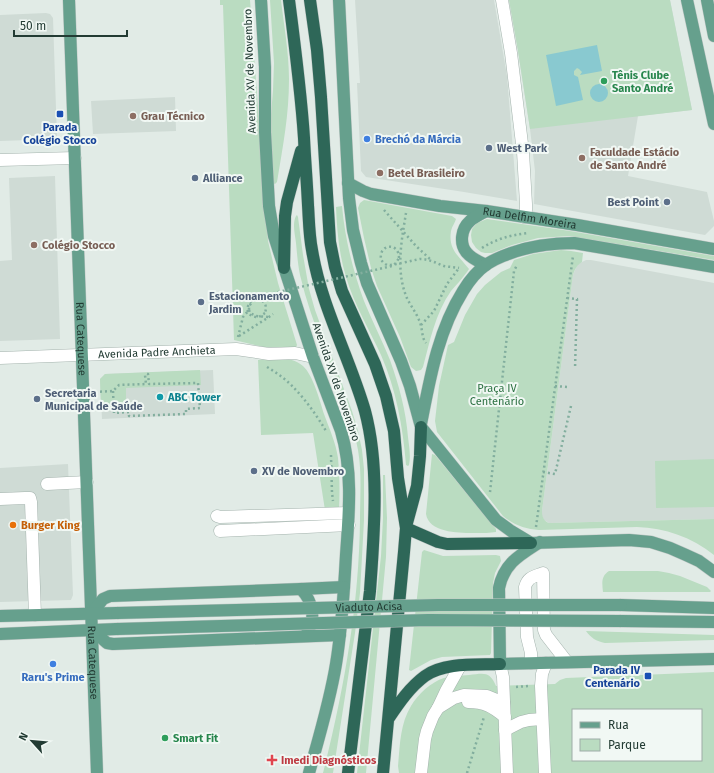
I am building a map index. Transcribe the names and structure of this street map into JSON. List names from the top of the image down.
{
  "streets": {
    "highway": ["Avenida XV de Novembro"],
    "main road": ["Rua Delfim Moreira", "Rua Catequese", "Viaduto Acisa"],
    "street": ["Avenida Padre Anchieta"]
  },
  "crossings": [
    ["Avenida XV de Novembro", "Avenida Padre Anchieta"],
    ["Rua Catequese", "Avenida Padre Anchieta"],
    ["Rua Catequese", "Viaduto Acisa"]
  ],
  "parks": ["Praça IV Centenário"],
  "places": {
    "other": [
      "Tênis Clube Santo André",
      "Grau Técnico",
      "Brechó da Márcia",
      "West Park",
      "Faculdade Estácio de Santo André",
      "Betel Brasileiro",
      "Alliance",
      "Best Point",
      "Colégio Stocco",
      "Estacionamento Jardim",
      "ABC Tower",
      "Secretaria Municipal de Saúde",
      "XV de Novembro",
      "Burger King",
      "Raru's Prime",
      "Smart Fit"
    ],
    "transit": ["Parada Colégio Stocco", "Parada IV Centenário"],
    "health": ["Imedi Diagnósticos"]
  },
  "legend": ["Rua", "Parque"],
  "scale_bar": "50 m",
  "north": "top left"
}
